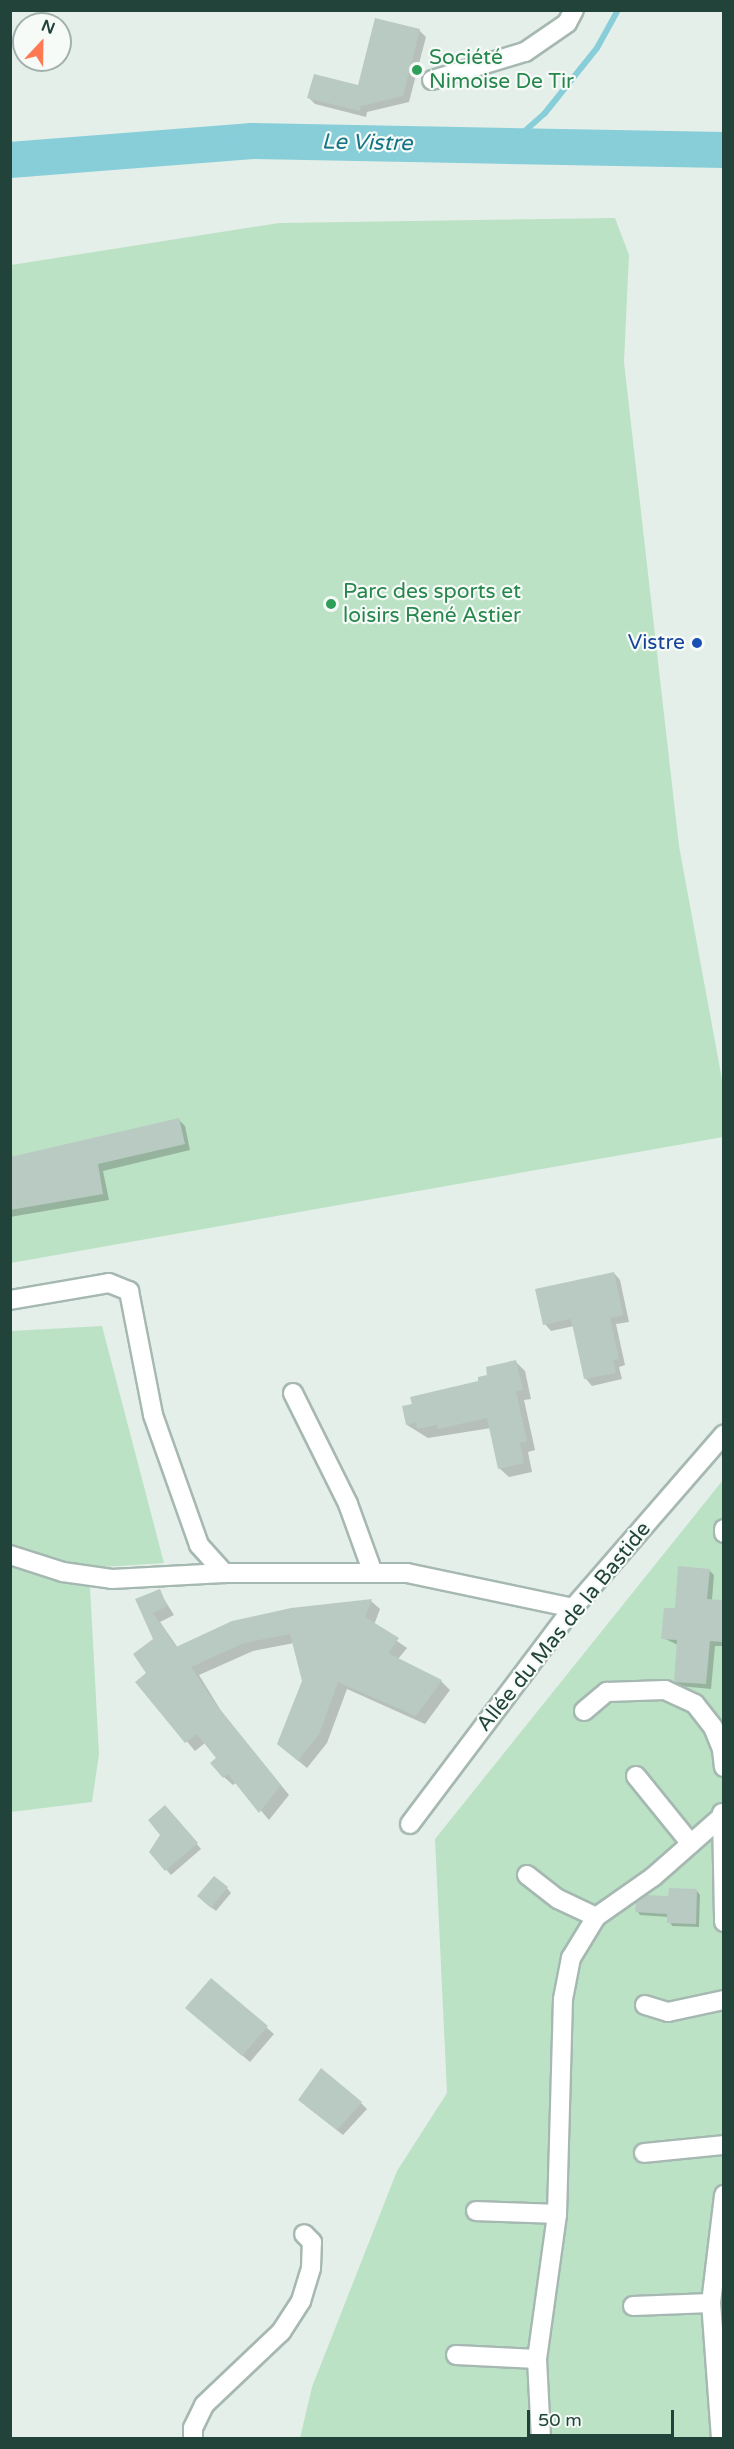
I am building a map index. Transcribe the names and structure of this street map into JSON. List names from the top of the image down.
{
  "streets": {
    "street": ["Allée du Mas de la Bastide"]
  },
  "water": ["Le Vistre"],
  "places": ["Société Nimoise De Tir", "Parc des sports et loisirs René Astier", "Vistre"],
  "scale_bar": "50 m",
  "north": "top"
}
